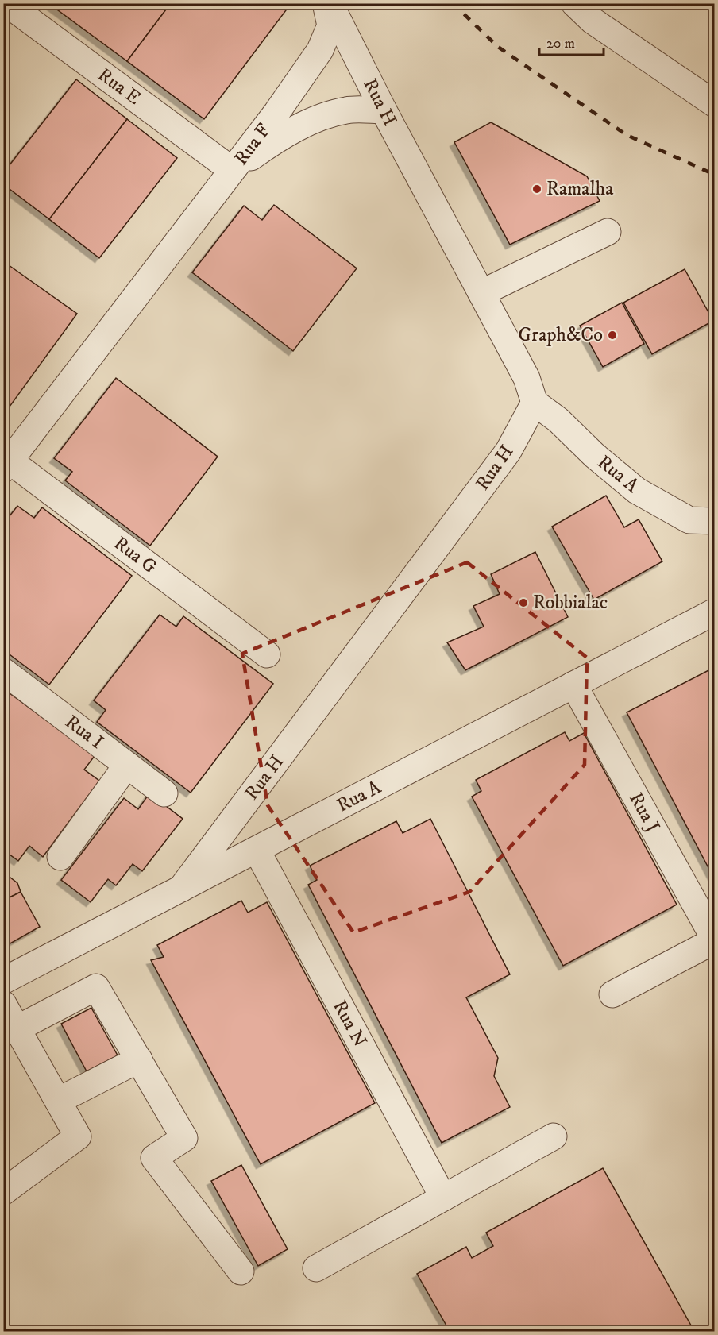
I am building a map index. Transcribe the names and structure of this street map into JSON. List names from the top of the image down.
{
  "streets": {
    "street": [
      "Rua E",
      "Rua H",
      "Rua F",
      "Rua A",
      "Rua G",
      "Rua I",
      "Rua J",
      "Rua N"
    ]
  },
  "crossings": [
    ["Rua E", "Rua F"],
    ["Rua H", "Rua F"],
    ["Rua H", "Rua A"],
    ["Rua A", "Rua J"],
    ["Rua A", "Rua N"]
  ],
  "places": ["Ramalha", "Graph&Co", "Robbialac"],
  "scale_bar": "20 m"
}
